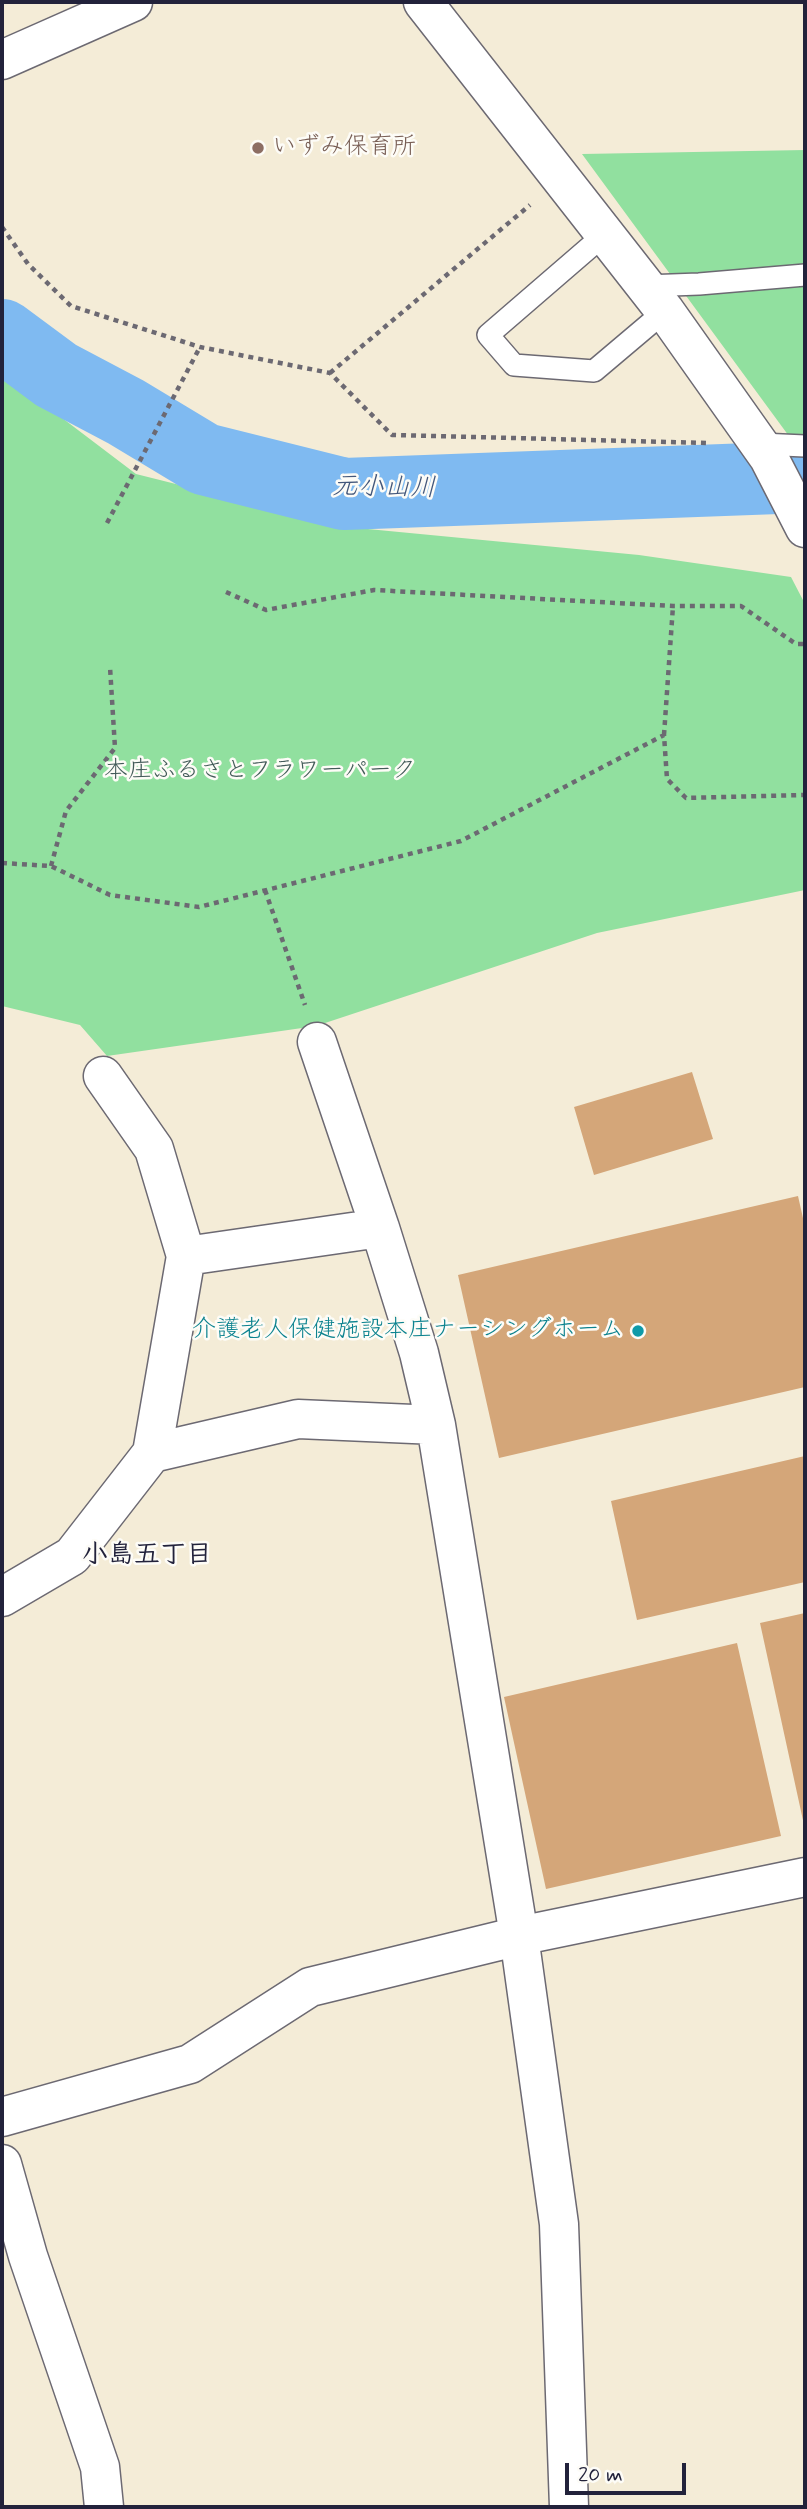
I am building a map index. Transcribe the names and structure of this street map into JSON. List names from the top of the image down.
{
  "districts": ["小島五丁目"],
  "water": ["元小山川"],
  "parks": ["本庄ふるさとフラワーパーク"],
  "places": ["いずみ保育所", "介護老人保健施設本庄ナーシングホーム"],
  "scale_bar": "20 m"
}
